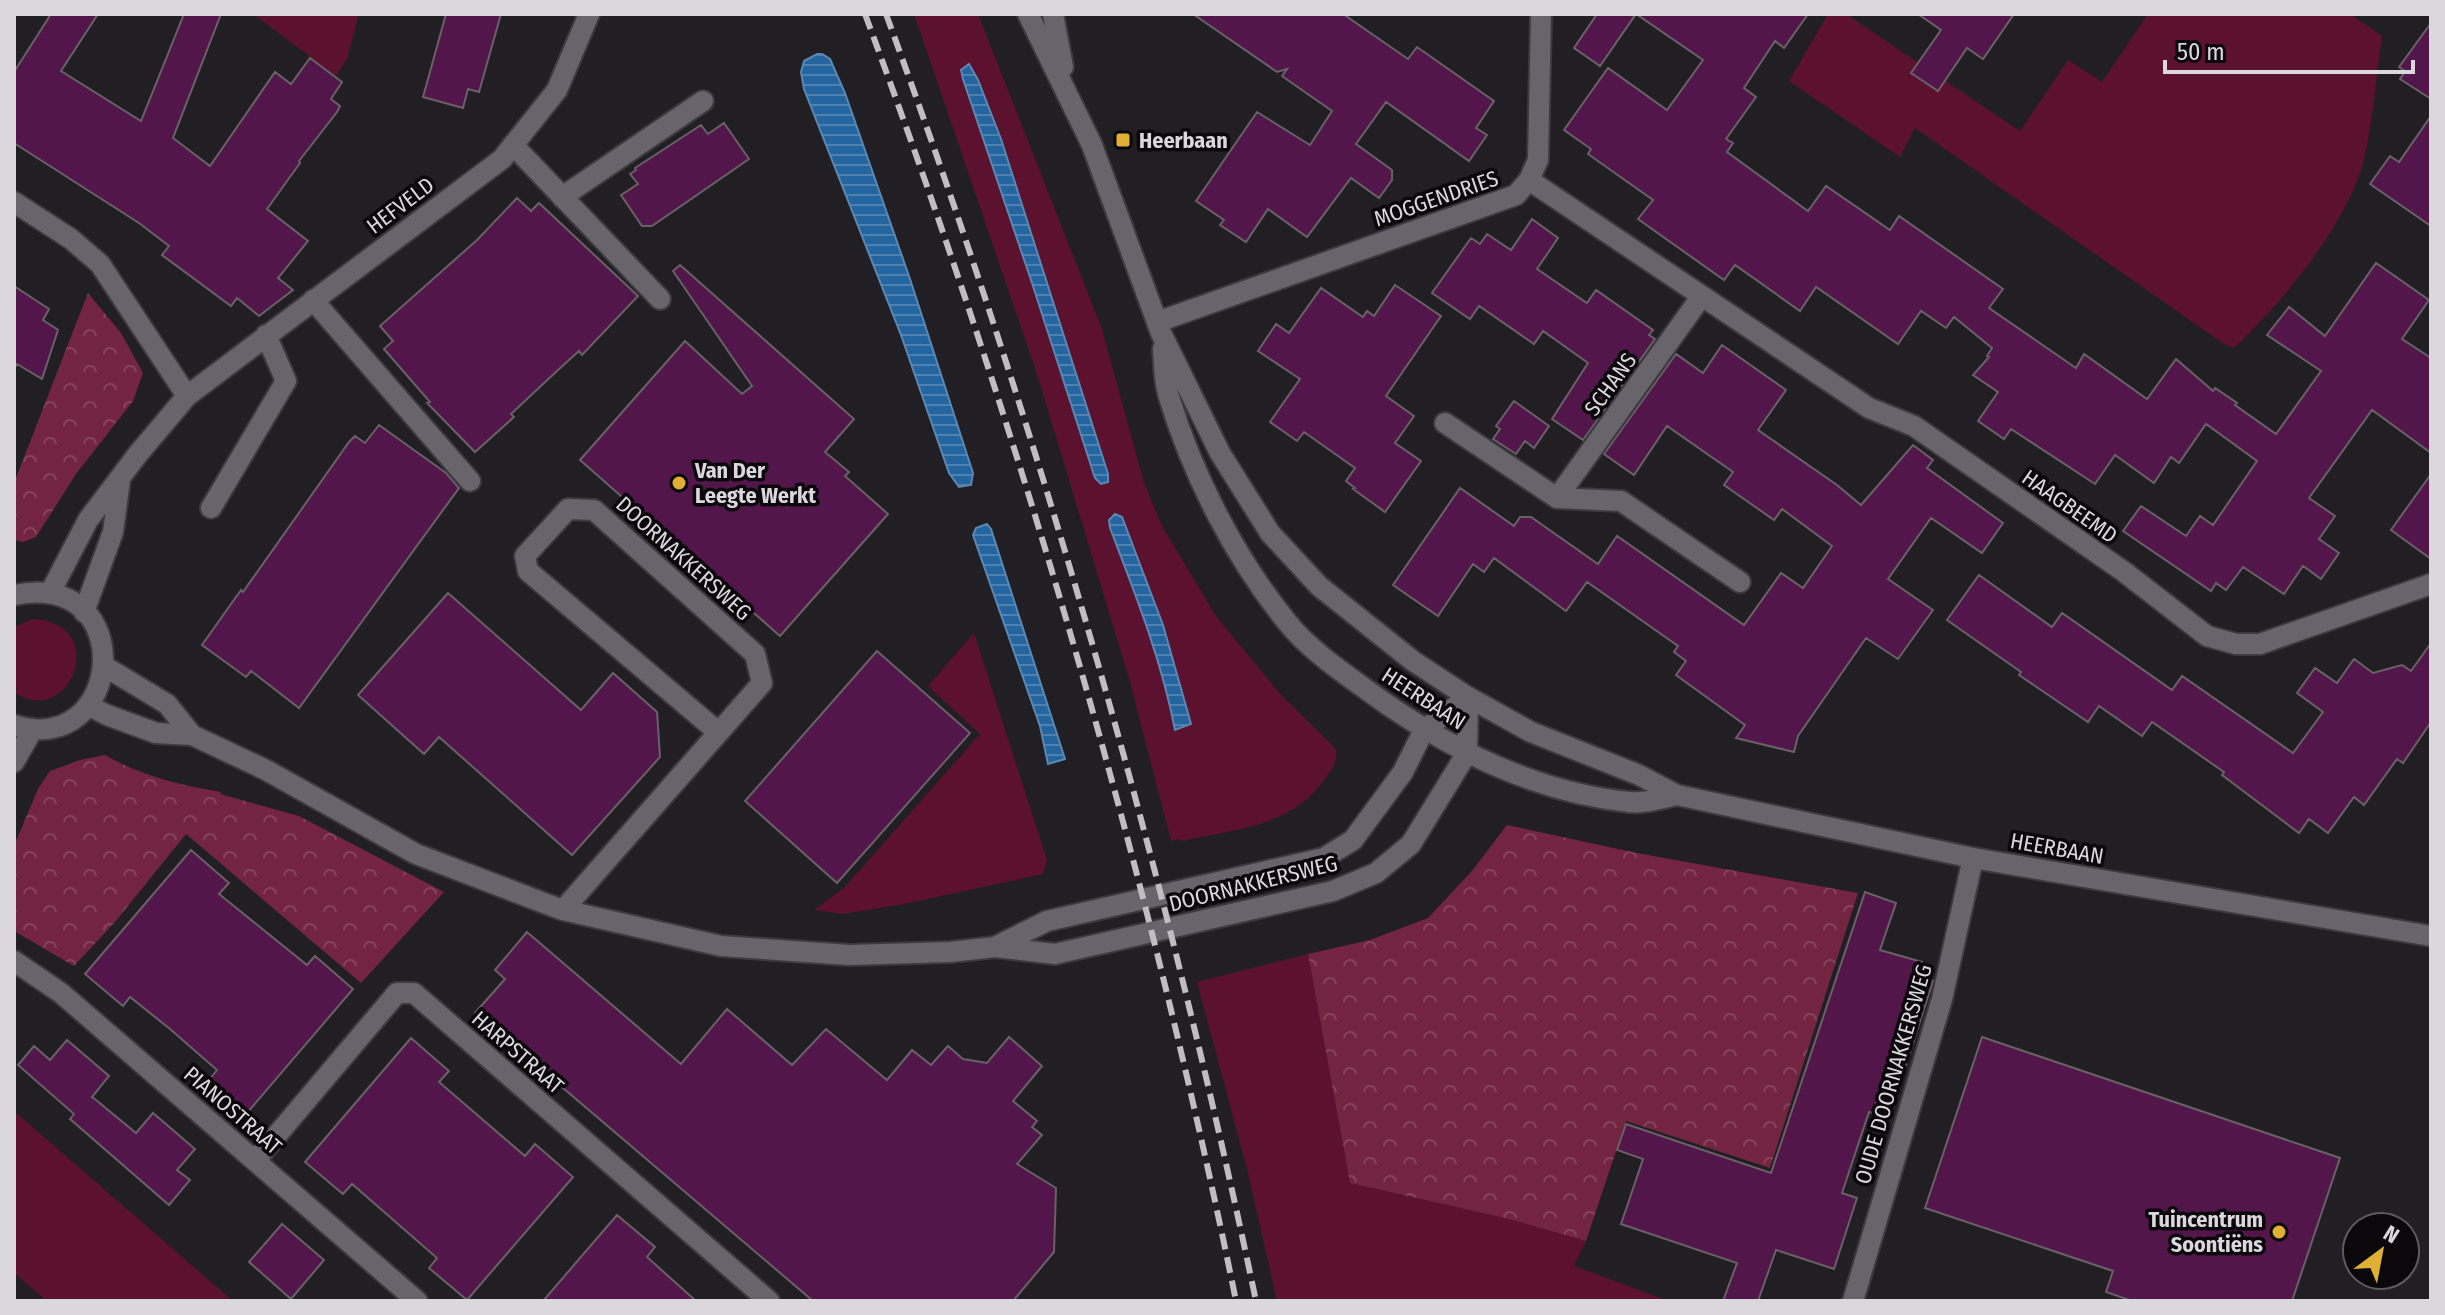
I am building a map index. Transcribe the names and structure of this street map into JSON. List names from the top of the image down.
{
  "streets": {
    "street": [
      "MOGGENDRIES",
      "HEFVELD",
      "SCHANS",
      "HAAGBEEMD",
      "DOORNAKKERSWEG",
      "HEERBAAN",
      "HARPSTRAAT",
      "OUDE DOORNAKKERSWEG",
      "PIANOSTRAAT"
    ]
  },
  "crossings": [
    ["MOGGENDRIES", "SCHANS"],
    ["MOGGENDRIES", "HAAGBEEMD"],
    ["MOGGENDRIES", "HEERBAAN"],
    ["SCHANS", "HAAGBEEMD"],
    ["DOORNAKKERSWEG", "HEERBAAN"],
    ["HEERBAAN", "OUDE DOORNAKKERSWEG"],
    ["HARPSTRAAT", "PIANOSTRAAT"]
  ],
  "places": {
    "transit": ["Heerbaan"],
    "other": ["Van Der Leegte Werkt", "Tuincentrum Soontiëns"]
  },
  "scale_bar": "50 m",
  "north": "top right"
}
